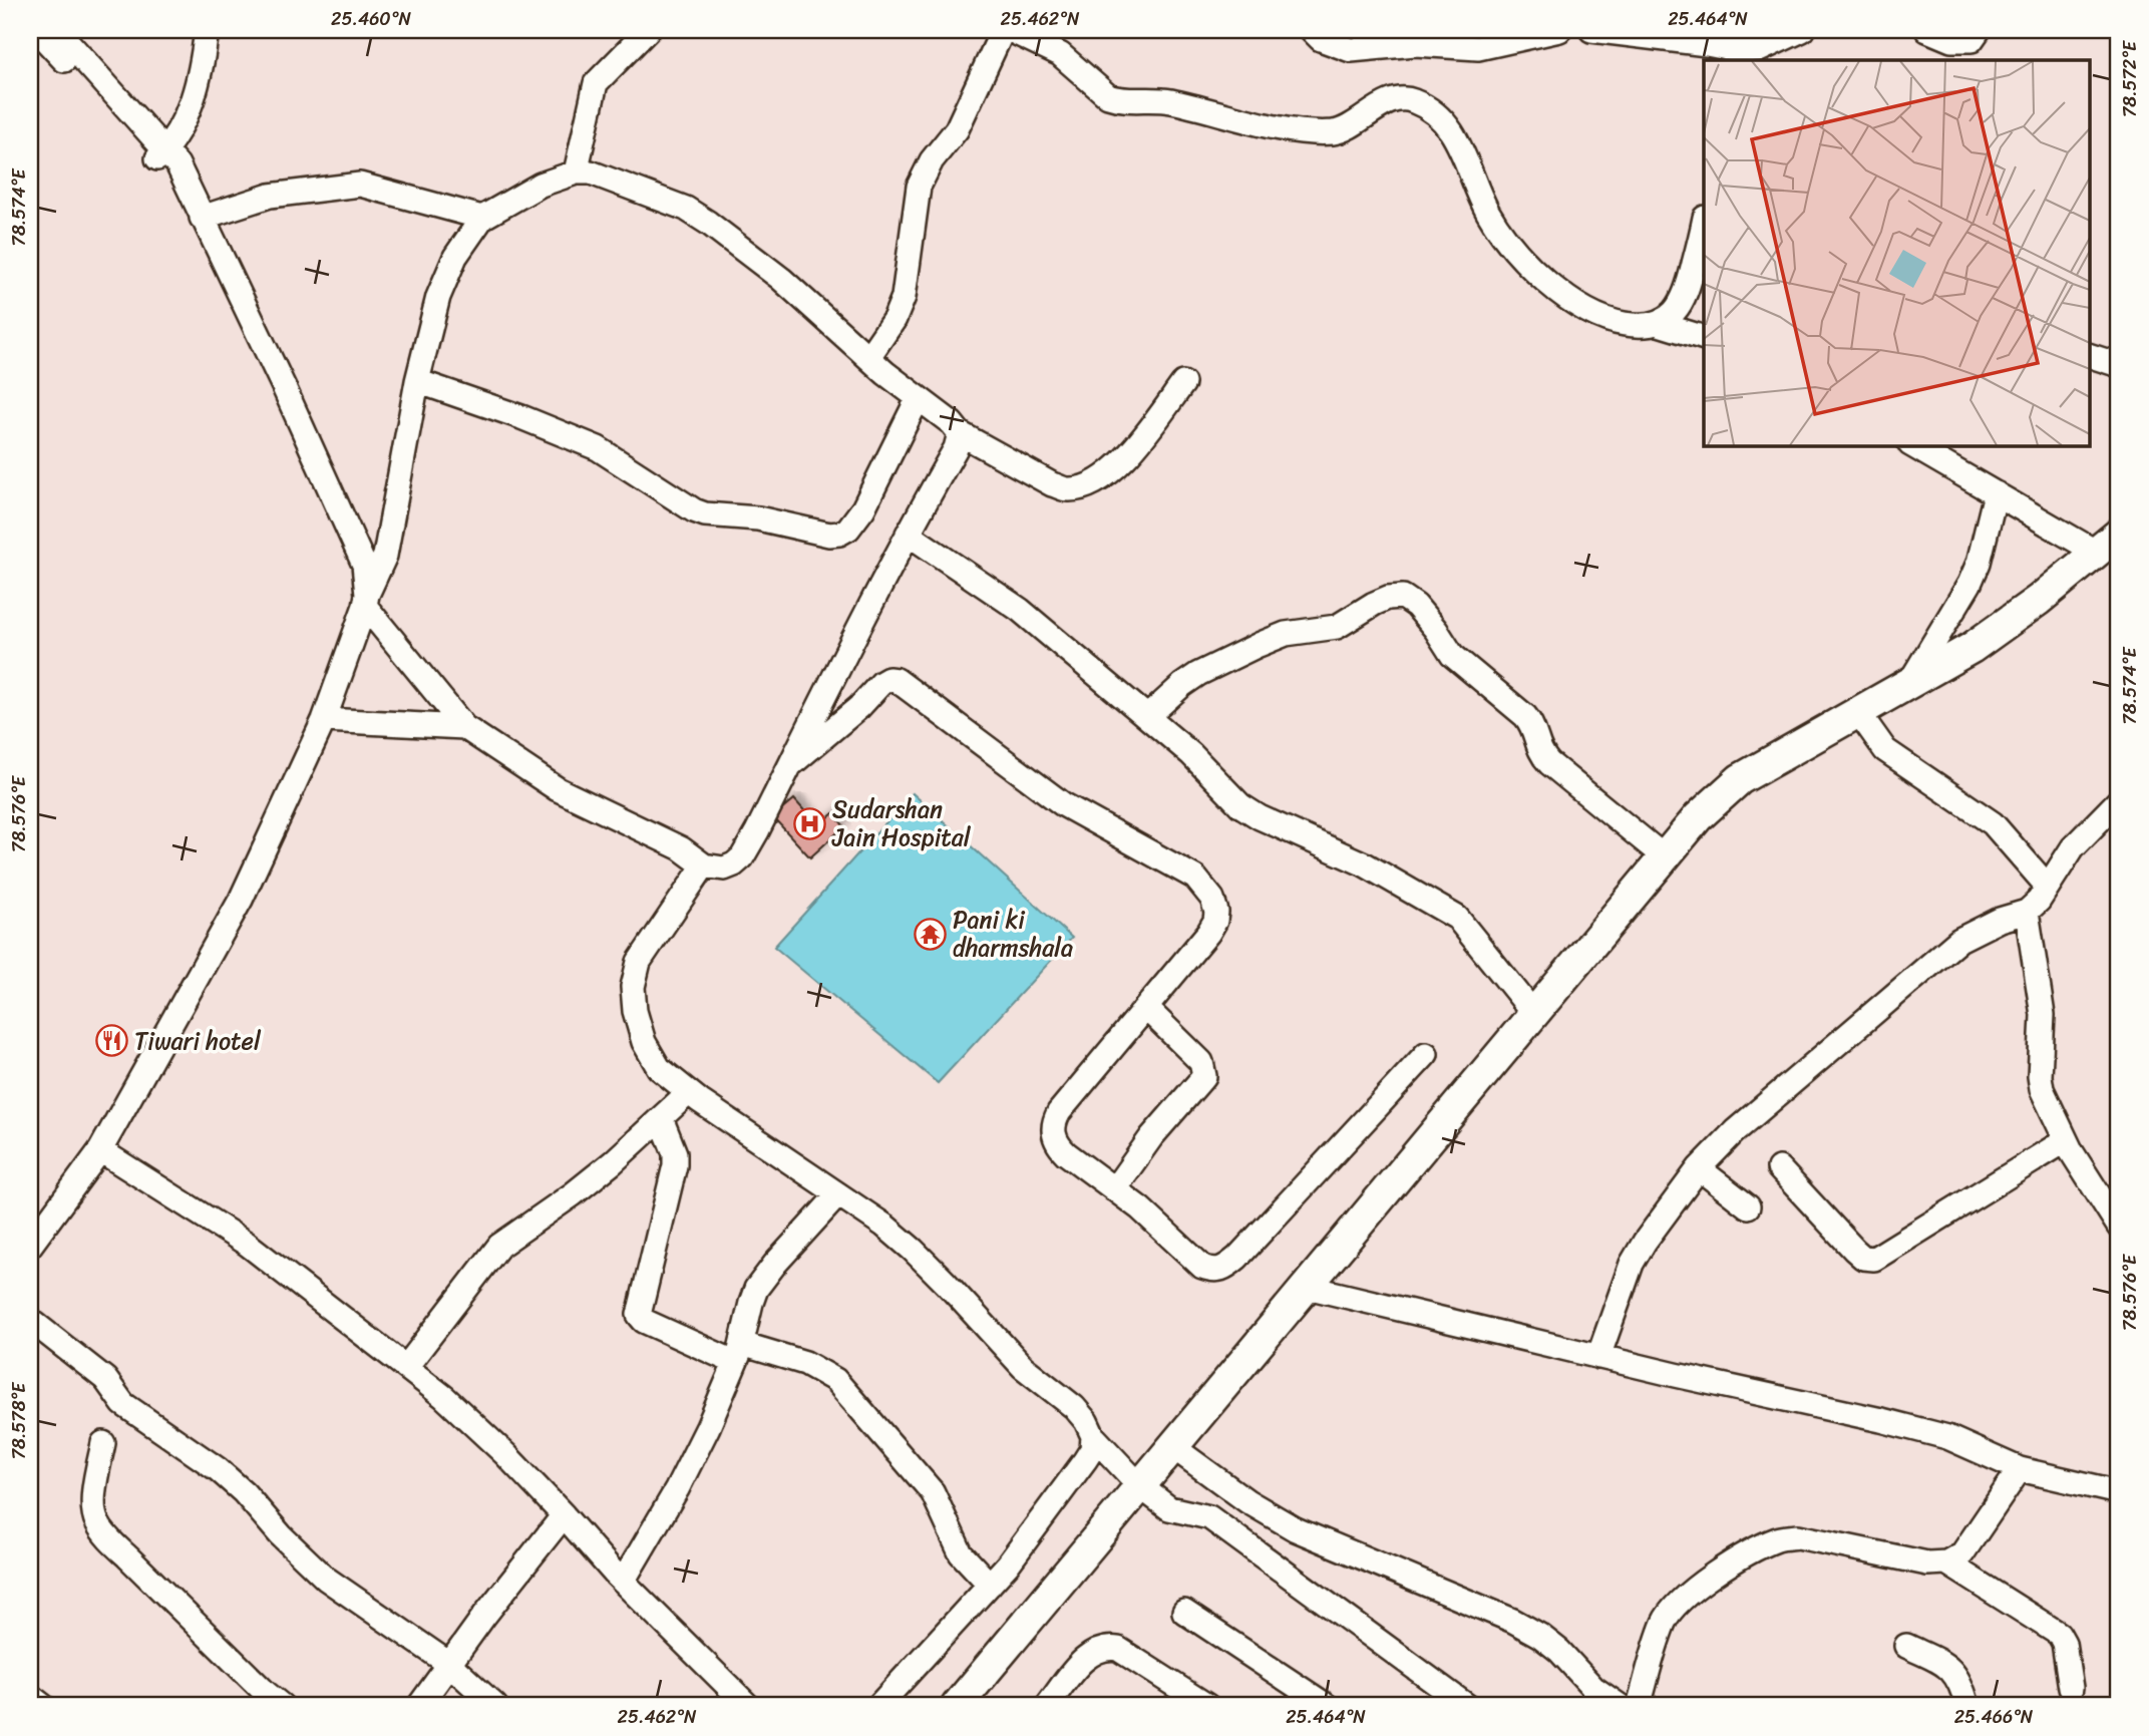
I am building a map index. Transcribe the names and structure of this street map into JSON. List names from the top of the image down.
{
  "places": {
    "hospital": ["Sudarshan Jain Hospital"],
    "temple": ["Pani ki dharmshala"],
    "restaurant": ["Tiwari hotel"]
  },
  "coordinates": [
    "25.460°N",
    "25.462°N",
    "25.464°N",
    "78.572°E",
    "78.574°E",
    "78.576°E",
    "78.578°E",
    "25.466°N"
  ]
}
